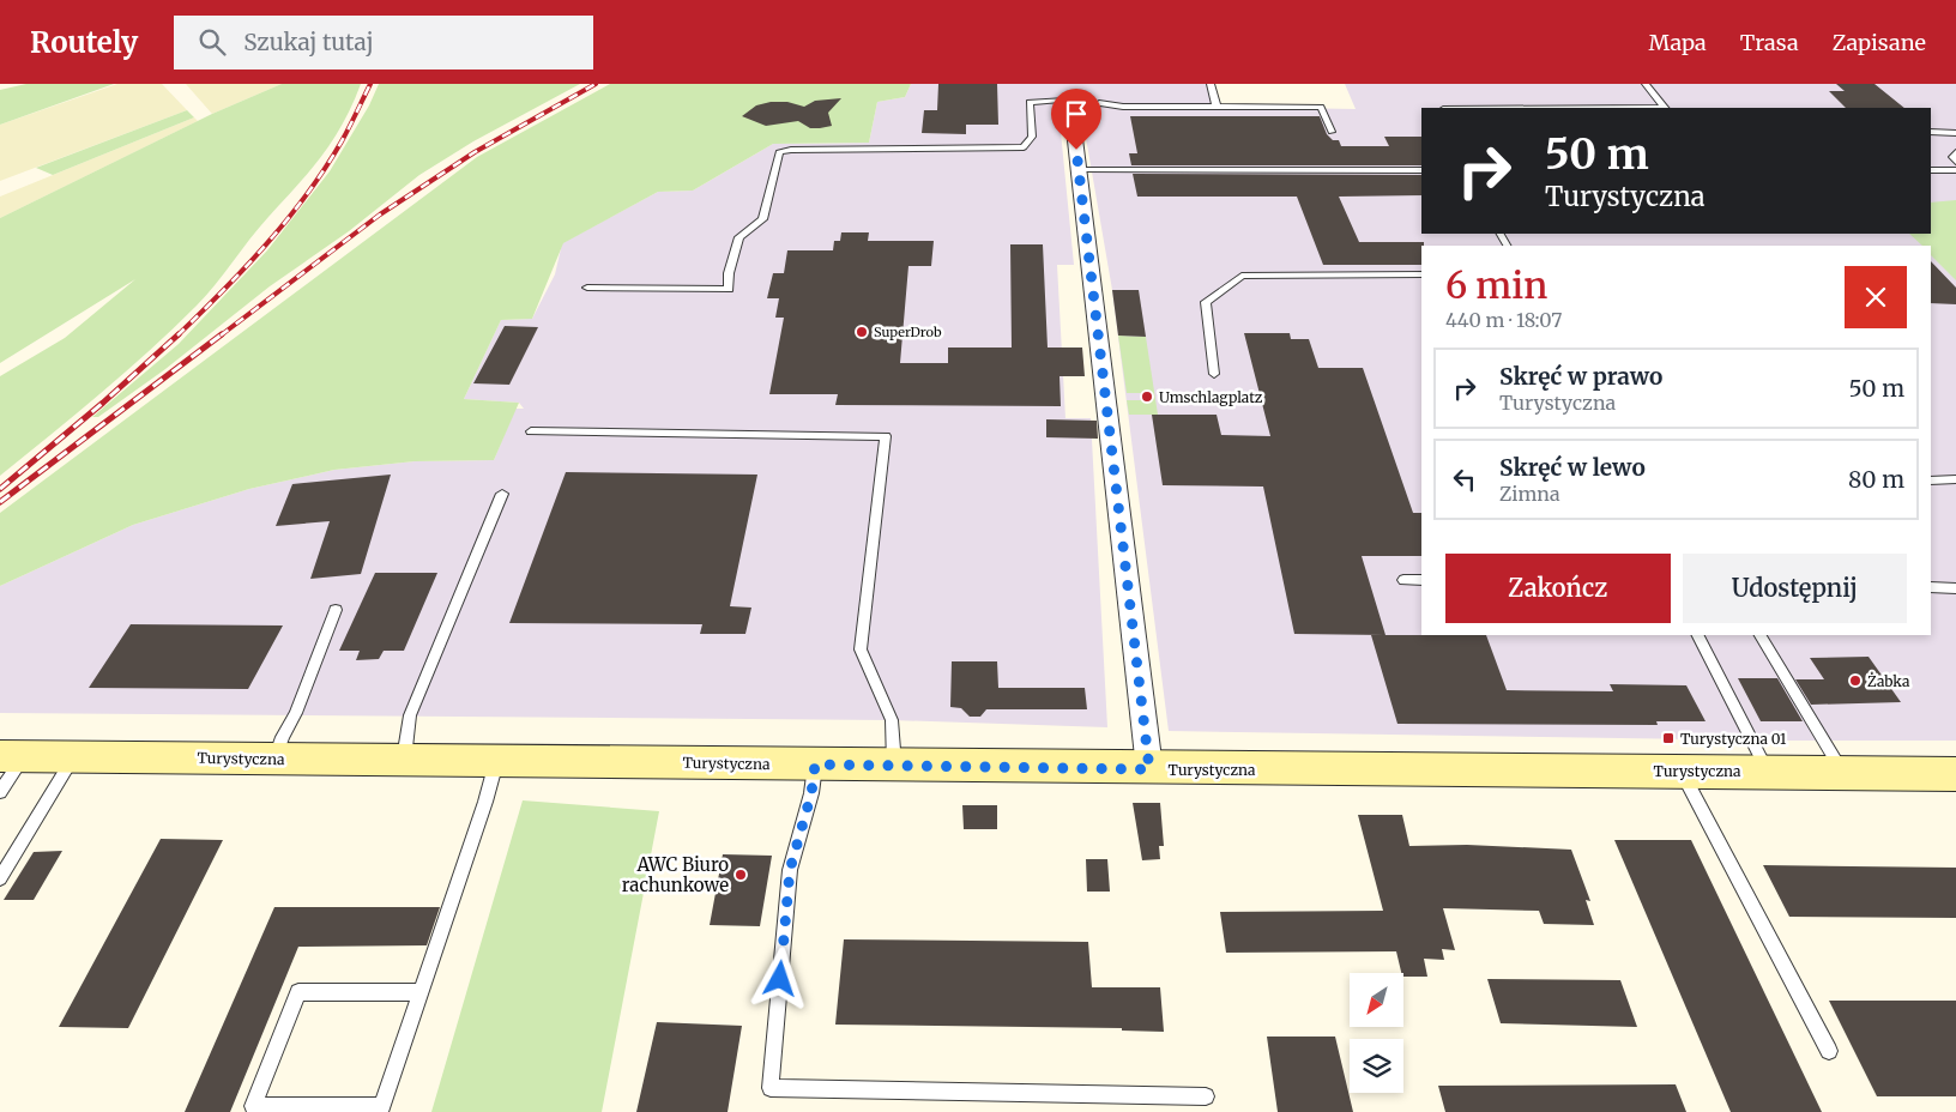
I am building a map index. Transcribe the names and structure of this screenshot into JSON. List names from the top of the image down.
{
  "streets": {
    "main road": ["Turystyczna"]
  },
  "places": {
    "other": [
      "SuperDrob",
      "Umschlagplatz",
      "Żabka",
      "AWC Biuro rachunkowe"
    ],
    "transit": ["Turystyczna 01"]
  },
  "north": "bottom left",
  "page": {
    "header": "Routely",
    "search": "Szukaj tutaj",
    "nav": ["Mapa", "Trasa", "Zapisane"],
    "turn": ["50 m", "Turystyczna"],
    "heading": ["6 min", "440 m · 18:07"],
    "list": [
      {
        "name": "Skręć w prawo",
        "note": "Turystyczna",
        "value": "50 m"
      },
      {
        "name": "Skręć w lewo",
        "note": "Zimna",
        "value": "80 m"
      }
    ],
    "buttons": ["Zakończ", "Udostępnij"]
  }
}
